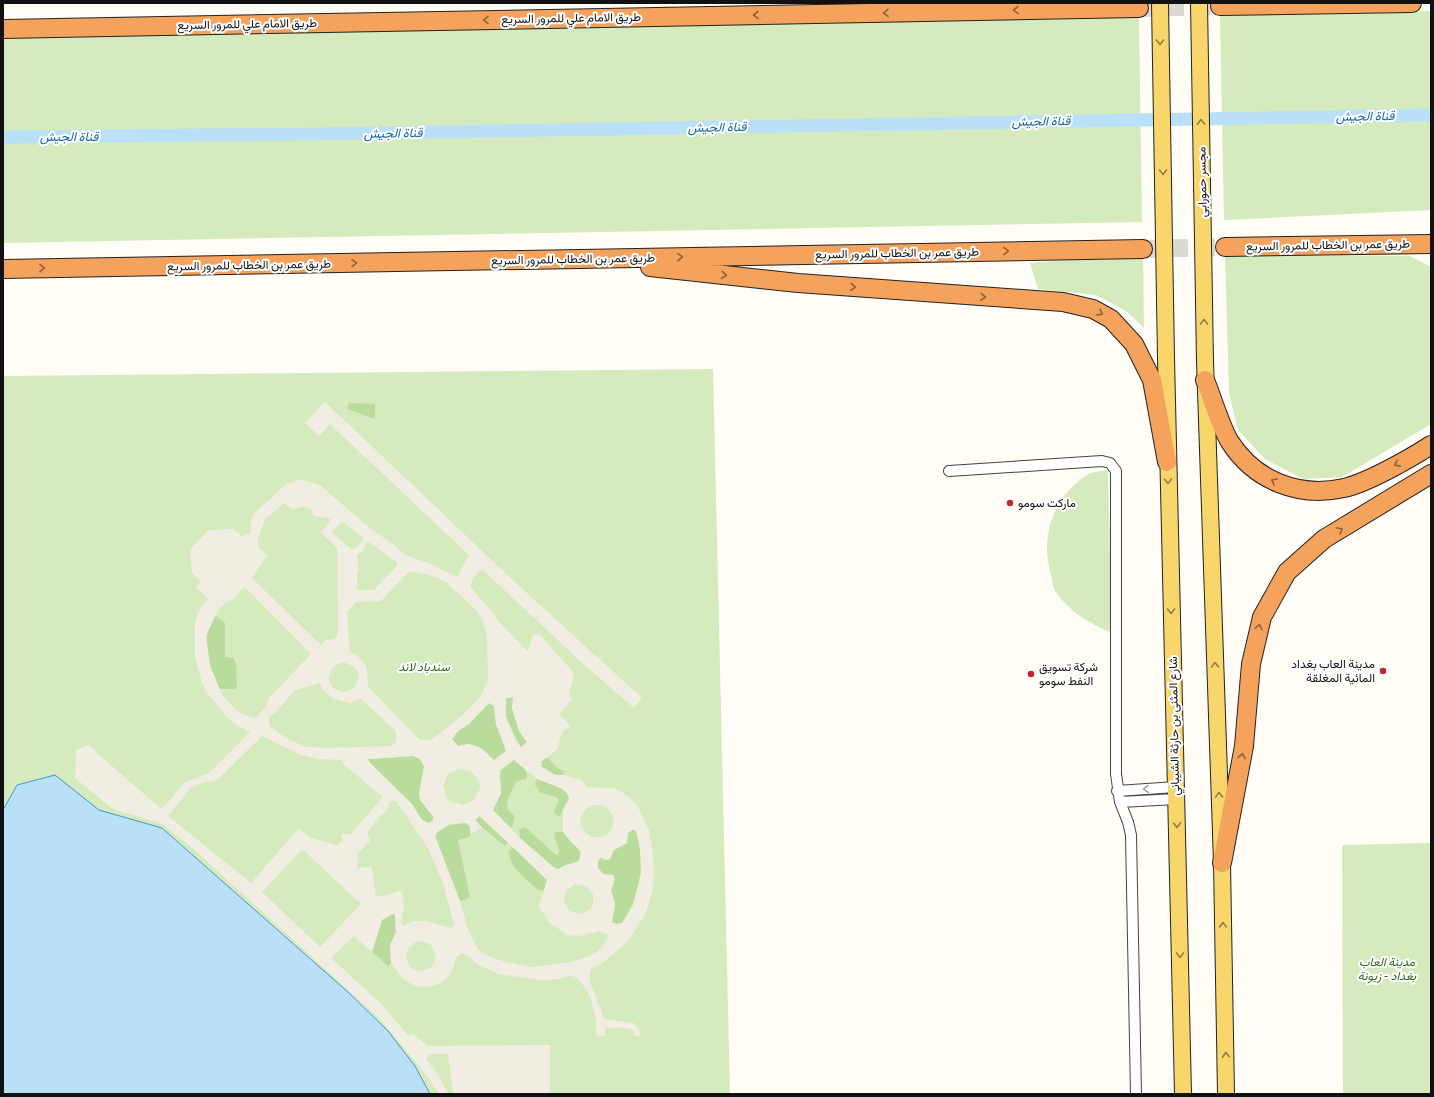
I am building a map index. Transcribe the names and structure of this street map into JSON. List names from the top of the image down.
{
  "streets": {
    "highway": ["طريق الامام علي للمرور السريع", "طريق عمر بن الخطاب للمرور السريع"],
    "main road": ["مجسر حمورابي", "شارع المثنى بن حارثة الشيباني"]
  },
  "one_way": ["طريق الامام علي للمرور السريع", "مجسر حمورابي", "طريق عمر بن الخطاب للمرور السريع"],
  "water": ["قناة الجيش"],
  "parks": ["سندباد لاند", "مدينة العاب بغداد - زيونة"],
  "places": ["ماركت سومو", "مدينة العاب بغداد المائية المغلقة", "شركة تسويق النفط سومو"]
}
